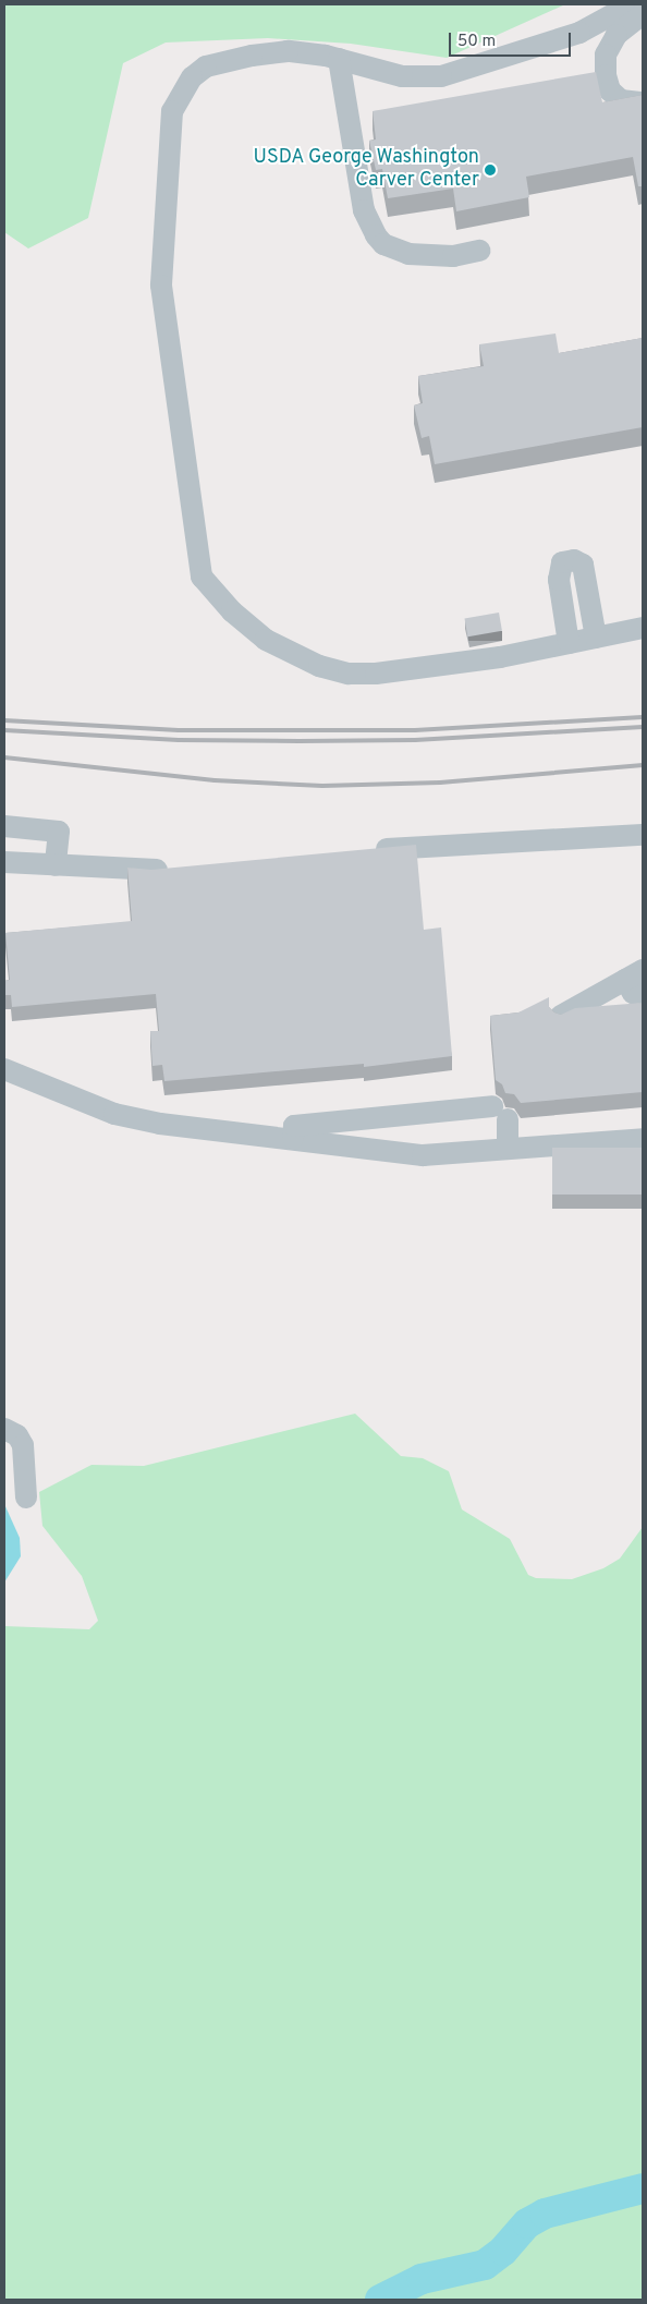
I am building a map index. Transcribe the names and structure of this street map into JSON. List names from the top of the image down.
{
  "places": ["USDA George Washington Carver Center"],
  "scale_bar": "50 m"
}
